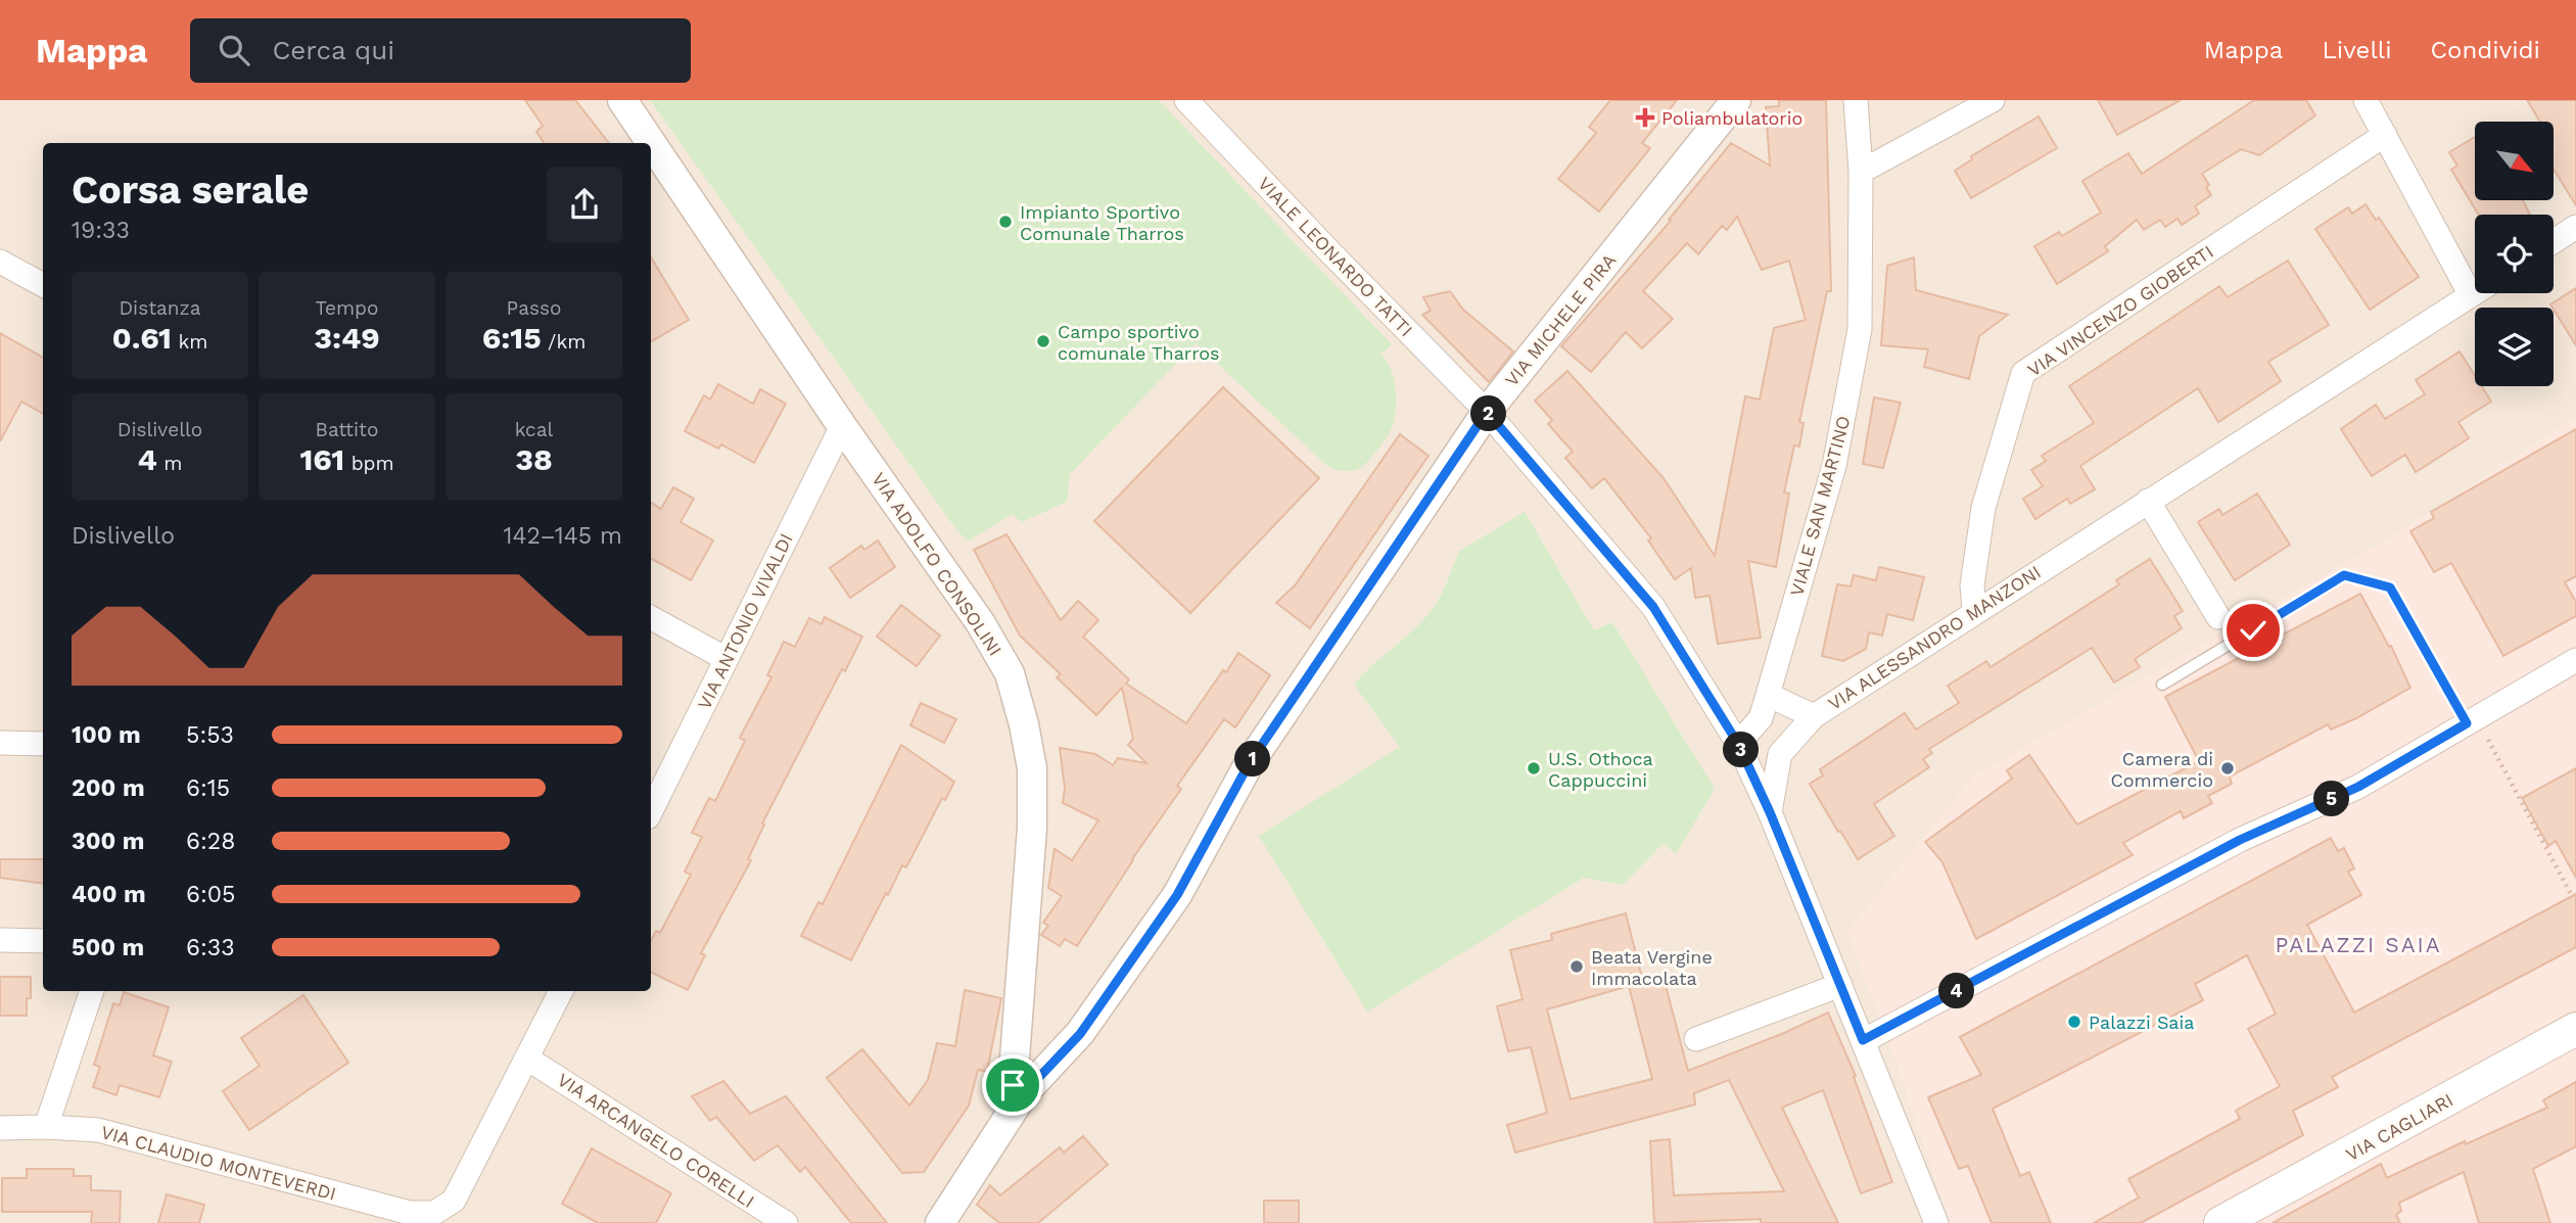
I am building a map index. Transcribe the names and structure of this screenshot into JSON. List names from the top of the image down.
{
  "streets": {
    "main road": ["VIA CAGLIARI"],
    "street": [
      "VIALE LEONARDO TATTI",
      "VIA VINCENZO GIOBERTI",
      "VIA MICHELE PIRA",
      "VIALE SAN MARTINO",
      "VIA ADOLFO CONSOLINI",
      "VIA ANTONIO VIVALDI",
      "VIA ALESSANDRO MANZONI",
      "VIA ARCANGELO CORELLI",
      "VIA CLAUDIO MONTEVERDI"
    ]
  },
  "crossings": [
    ["VIALE LEONARDO TATTI", "VIA MICHELE PIRA"],
    ["VIALE LEONARDO TATTI", "VIALE SAN MARTINO"],
    ["VIA VINCENZO GIOBERTI", "VIA ALESSANDRO MANZONI"],
    ["VIA MICHELE PIRA", "VIA ADOLFO CONSOLINI"],
    ["VIA ADOLFO CONSOLINI", "VIA ANTONIO VIVALDI"],
    ["VIA ARCANGELO CORELLI", "VIA CLAUDIO MONTEVERDI"]
  ],
  "districts": ["PALAZZI SAIA"],
  "places": {
    "health": ["Poliambulatorio"],
    "other": [
      "Impianto Sportivo Comunale Tharros",
      "Campo sportivo comunale Tharros",
      "U.S. Othoca Cappuccini",
      "Camera di Commercio",
      "Beata Vergine Immacolata",
      "Palazzi Saia"
    ]
  },
  "north": "bottom right",
  "page": {
    "header": "Mappa",
    "search": "Cerca qui",
    "nav": ["Mappa", "Livelli", "Condividi"],
    "heading": ["Corsa serale", "19:33"],
    "stats": [
      ["Distanza", "0.61 km"],
      ["Tempo", "3:49"],
      ["Passo", "6:15 /km"],
      ["Dislivello", "4 m"],
      ["Battito", "161 bpm"],
      ["kcal", "38"]
    ],
    "pins": [
      "2",
      "3",
      "1",
      "5",
      "4"
    ],
    "chart": ["Dislivello", "142–145 m"],
    "list": [
      {
        "name": "100 m",
        "note": "5:53"
      },
      {
        "name": "200 m",
        "note": "6:15"
      },
      {
        "name": "300 m",
        "note": "6:28"
      },
      {
        "name": "400 m",
        "note": "6:05"
      },
      {
        "name": "500 m",
        "note": "6:33"
      }
    ]
  }
}
